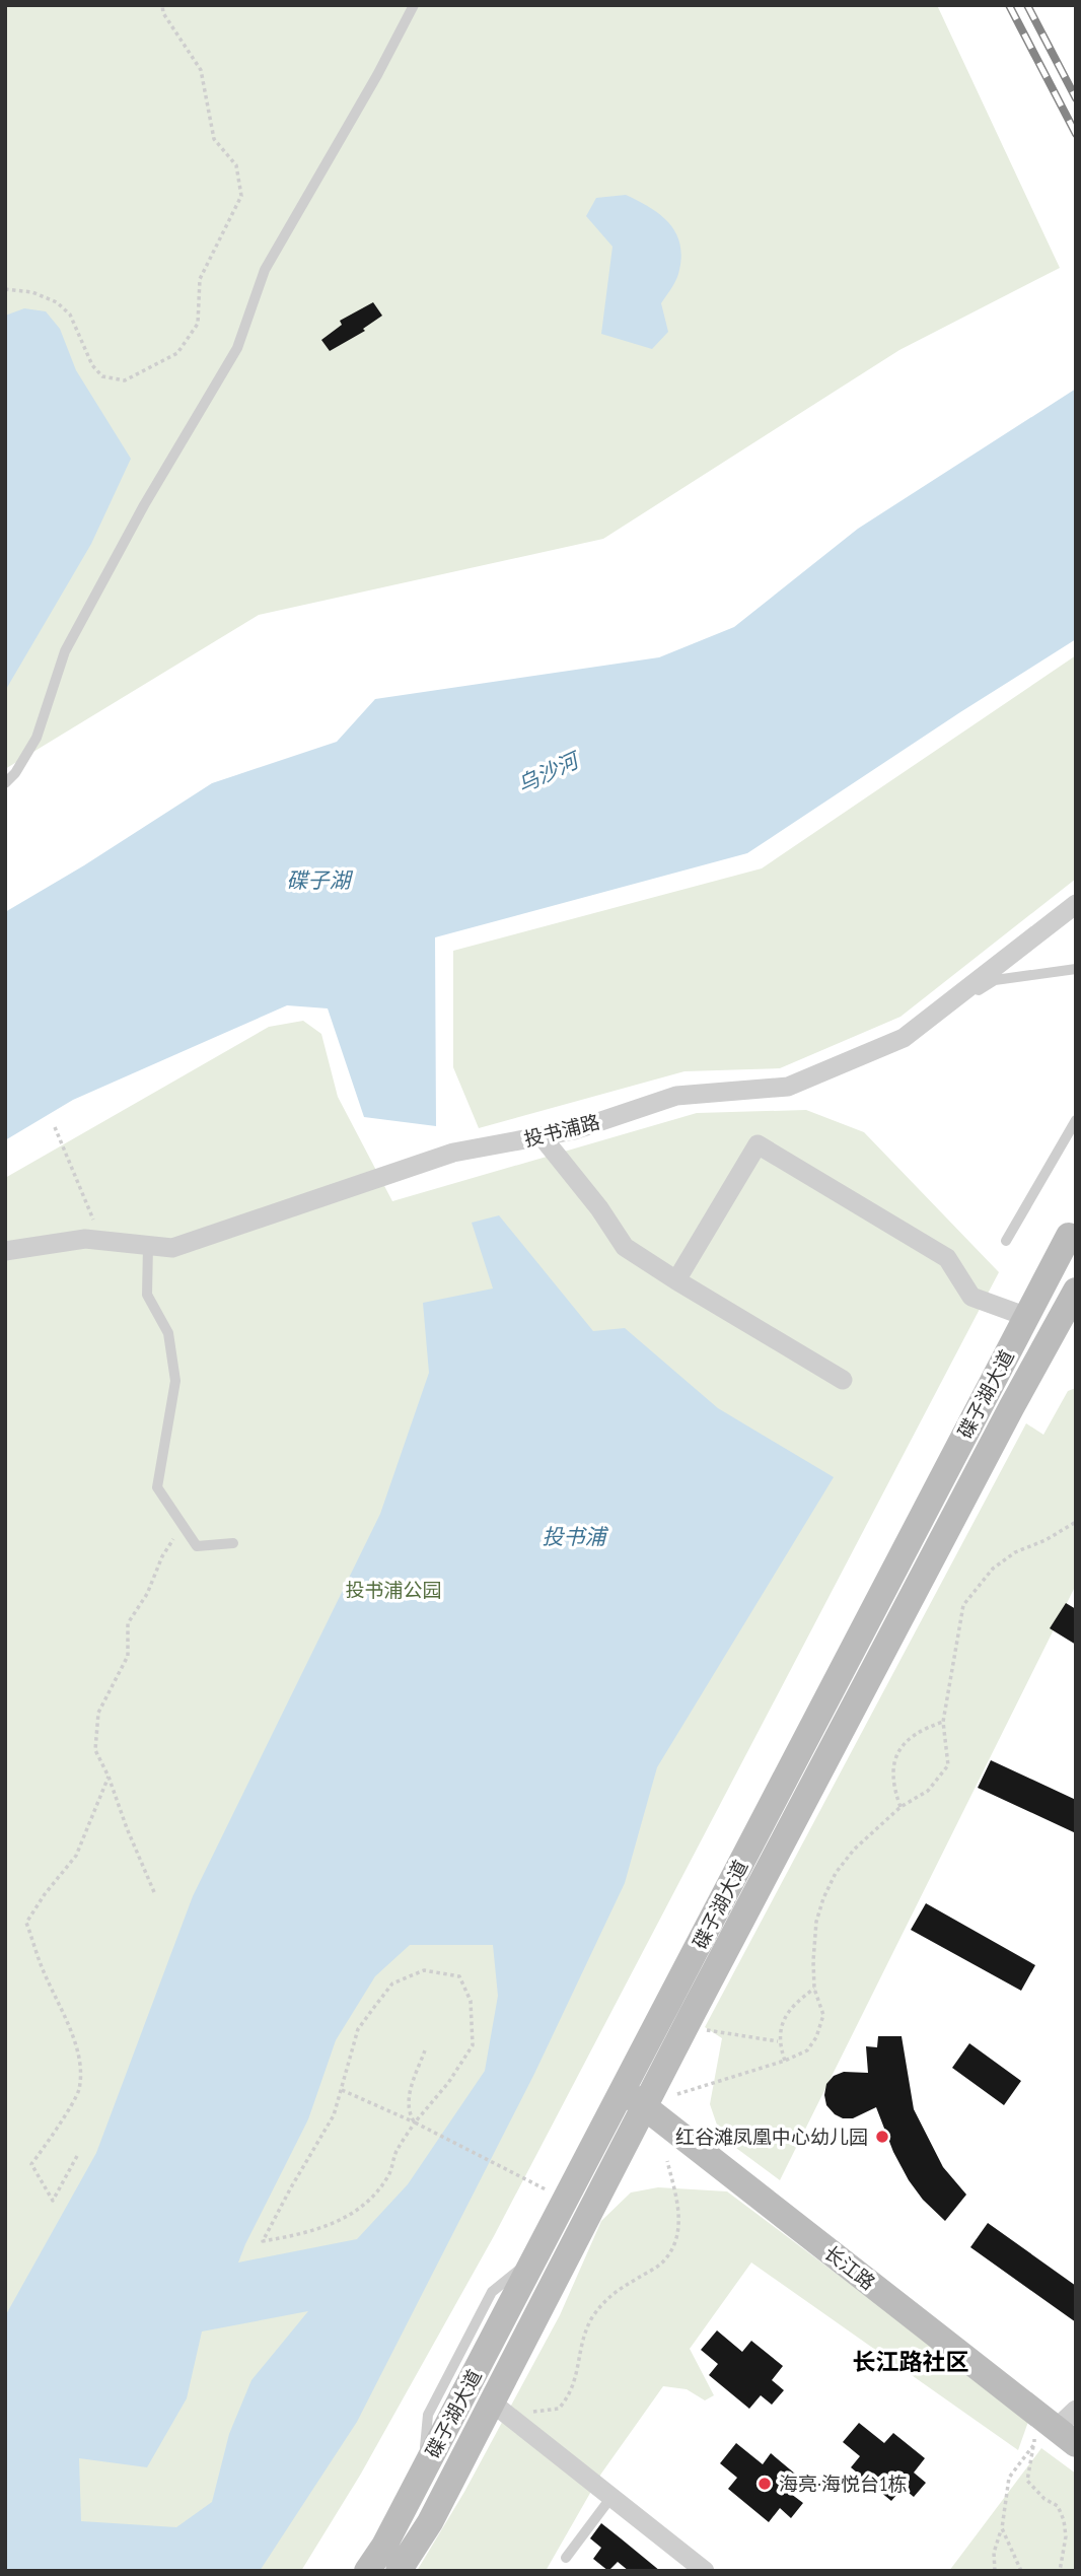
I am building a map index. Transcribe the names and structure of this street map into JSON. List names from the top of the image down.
{
  "streets": {
    "main road": ["碟子湖大道", "长江路"],
    "street": ["投书浦路"]
  },
  "crossings": [
    ["碟子湖大道", "长江路"]
  ],
  "districts": ["长江路社区"],
  "water": ["乌沙河", "碟子湖", "投书浦"],
  "parks": ["投书浦公园"],
  "places": ["红谷滩凤凰中心幼儿园", "海亮·海悦台1栋"]
}
